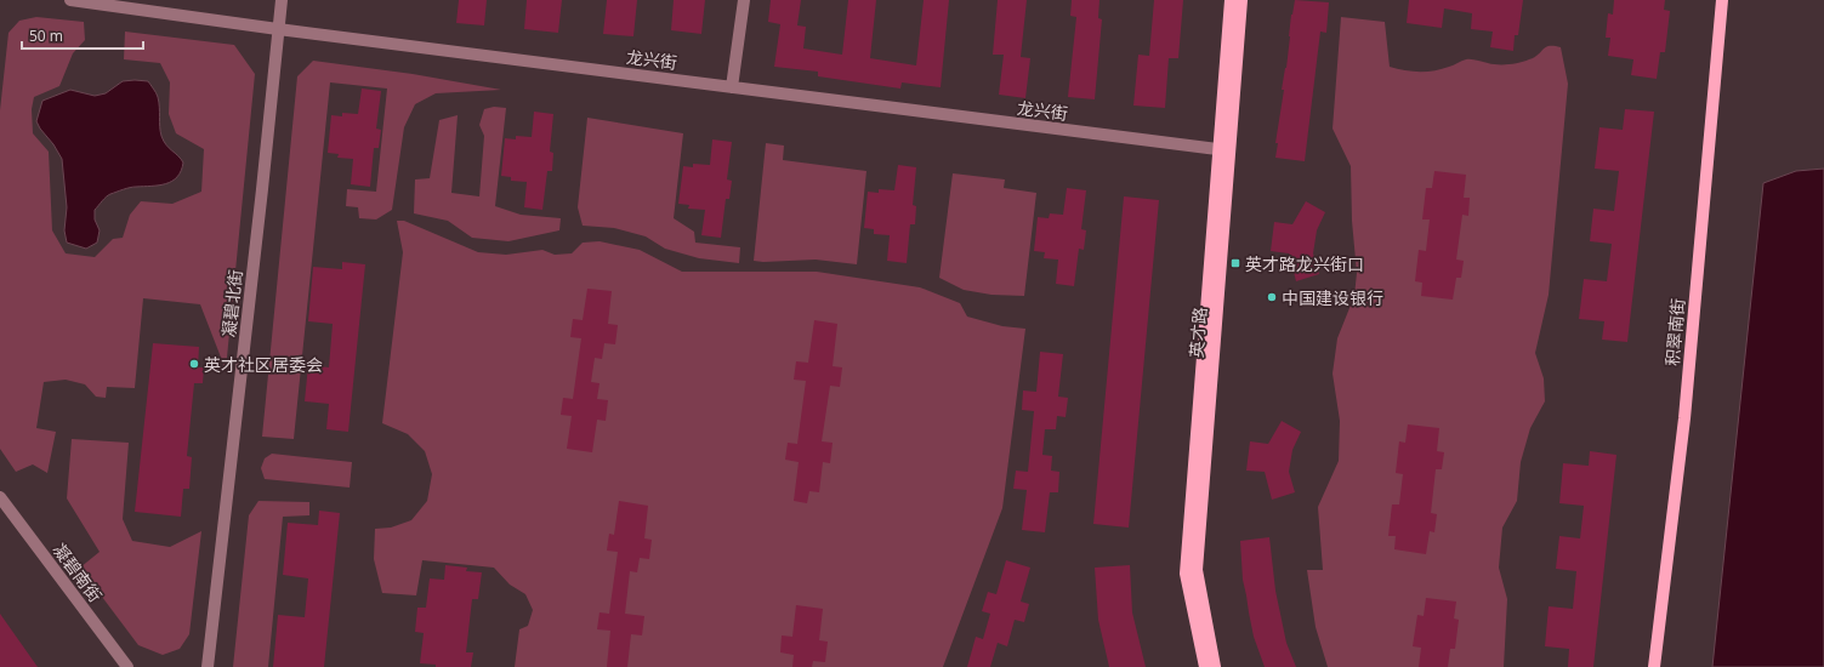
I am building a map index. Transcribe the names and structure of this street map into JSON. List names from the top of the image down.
{
  "streets": {
    "main road": ["英才路", "积翠南街"],
    "street": ["龙兴街", "凝碧北街", "凝碧南街"]
  },
  "crossings": [
    ["龙兴街", "凝碧北街"],
    ["龙兴街", "英才路"]
  ],
  "places": {
    "transit": ["英才路龙兴街口"],
    "other": ["中国建设银行", "英才社区居委会"]
  },
  "scale_bar": "50 m"
}
